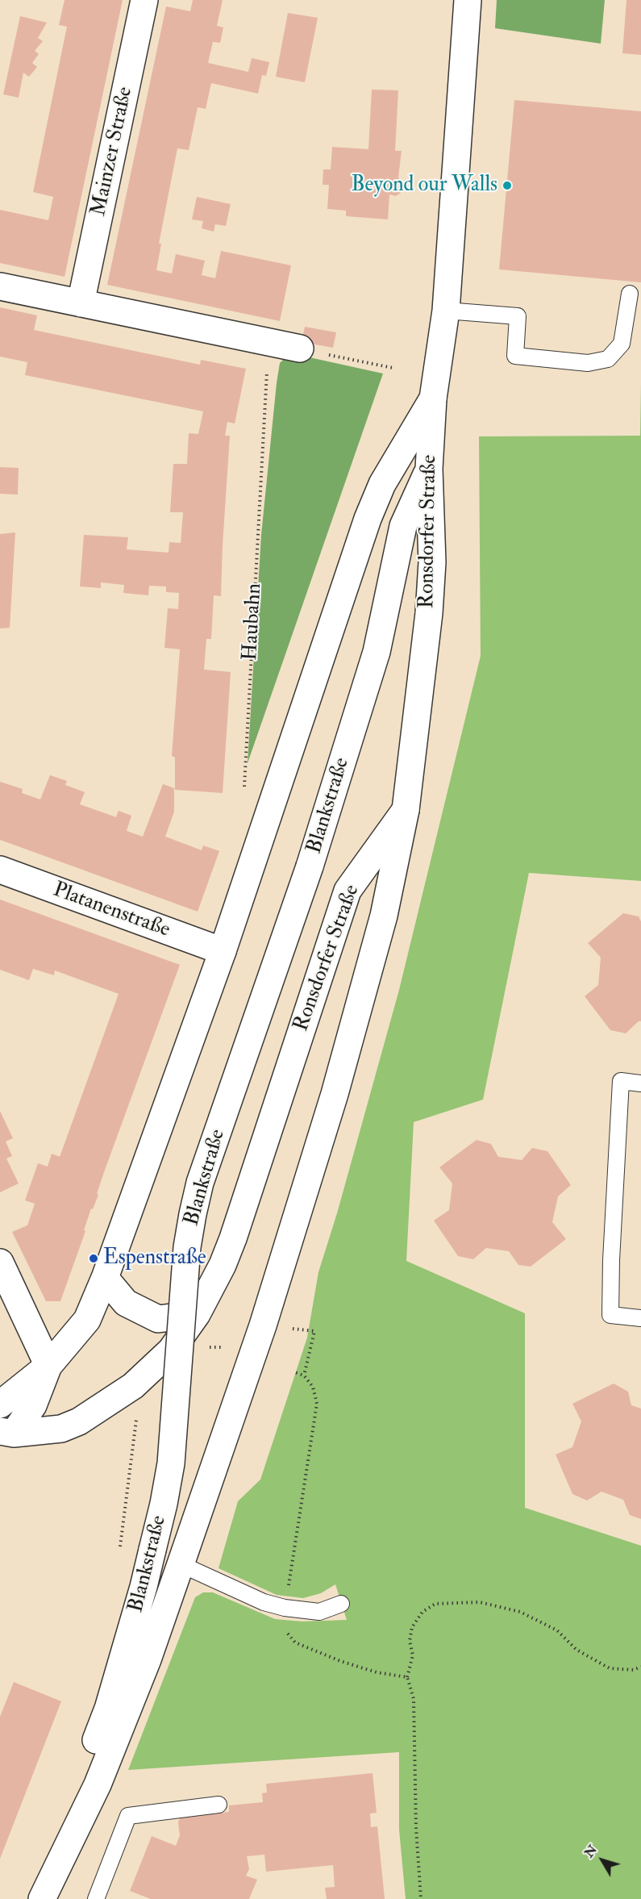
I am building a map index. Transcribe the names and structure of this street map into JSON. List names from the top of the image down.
{
  "streets": {
    "main road": [
      "Mainzer Straße",
      "Ronsdorfer Straße",
      "Blankstraße",
      "Platanenstraße"
    ],
    "path": ["Haubahn"]
  },
  "crossings": [
    ["Ronsdorfer Straße", "Blankstraße"],
    ["Ronsdorfer Straße", "Platanenstraße"]
  ],
  "places": ["Beyond our Walls", "Espenstraße"],
  "north": "top left"
}
